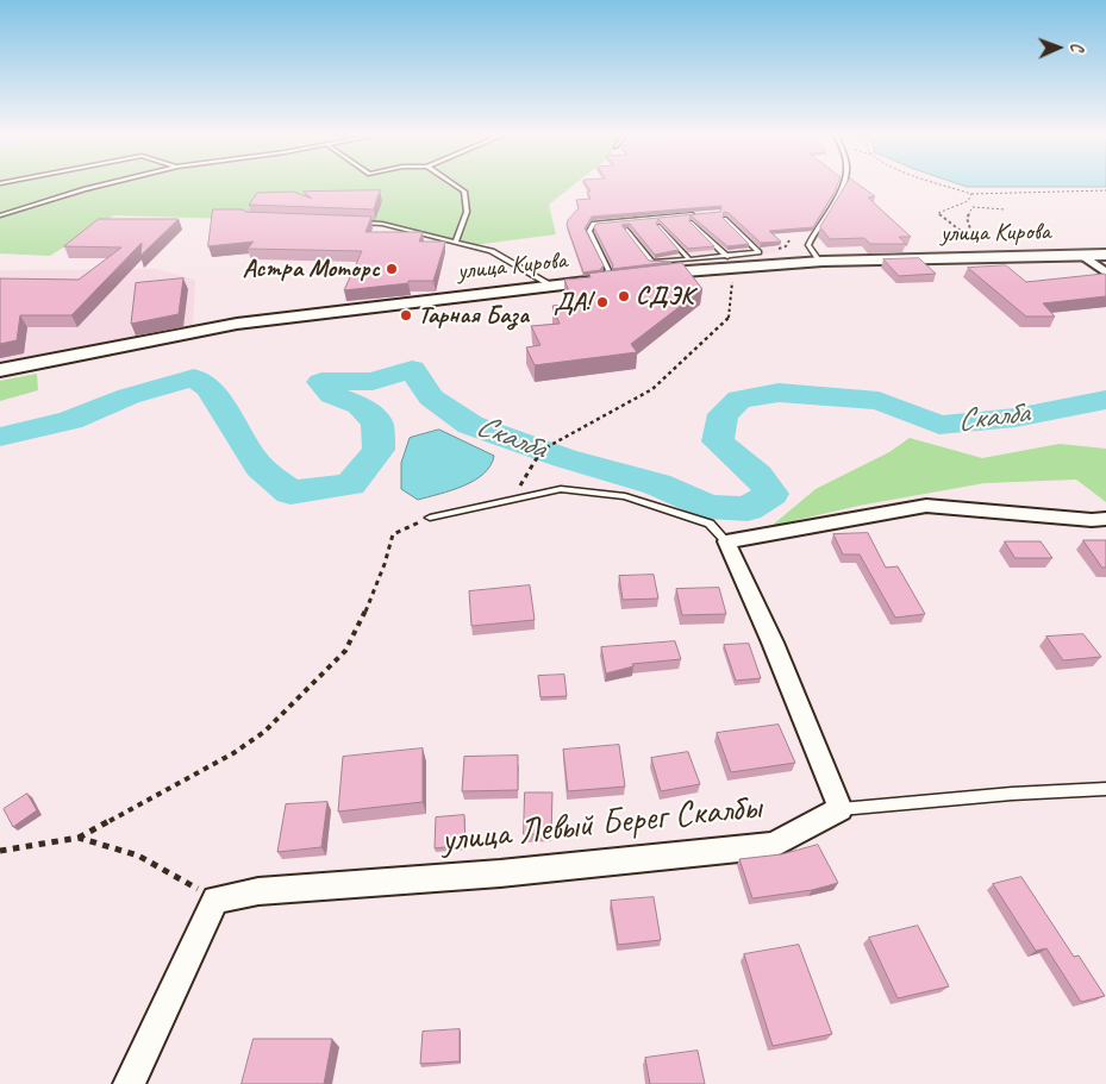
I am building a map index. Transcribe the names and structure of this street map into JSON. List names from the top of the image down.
{
  "streets": {
    "street": ["улица Кирова", "улица Левый Берег Скалбы"]
  },
  "water": ["Скалба"],
  "places": [
    "Астра Моторс",
    "СДЭК",
    "ДА!",
    "Тарная База"
  ],
  "north": "right"
}
